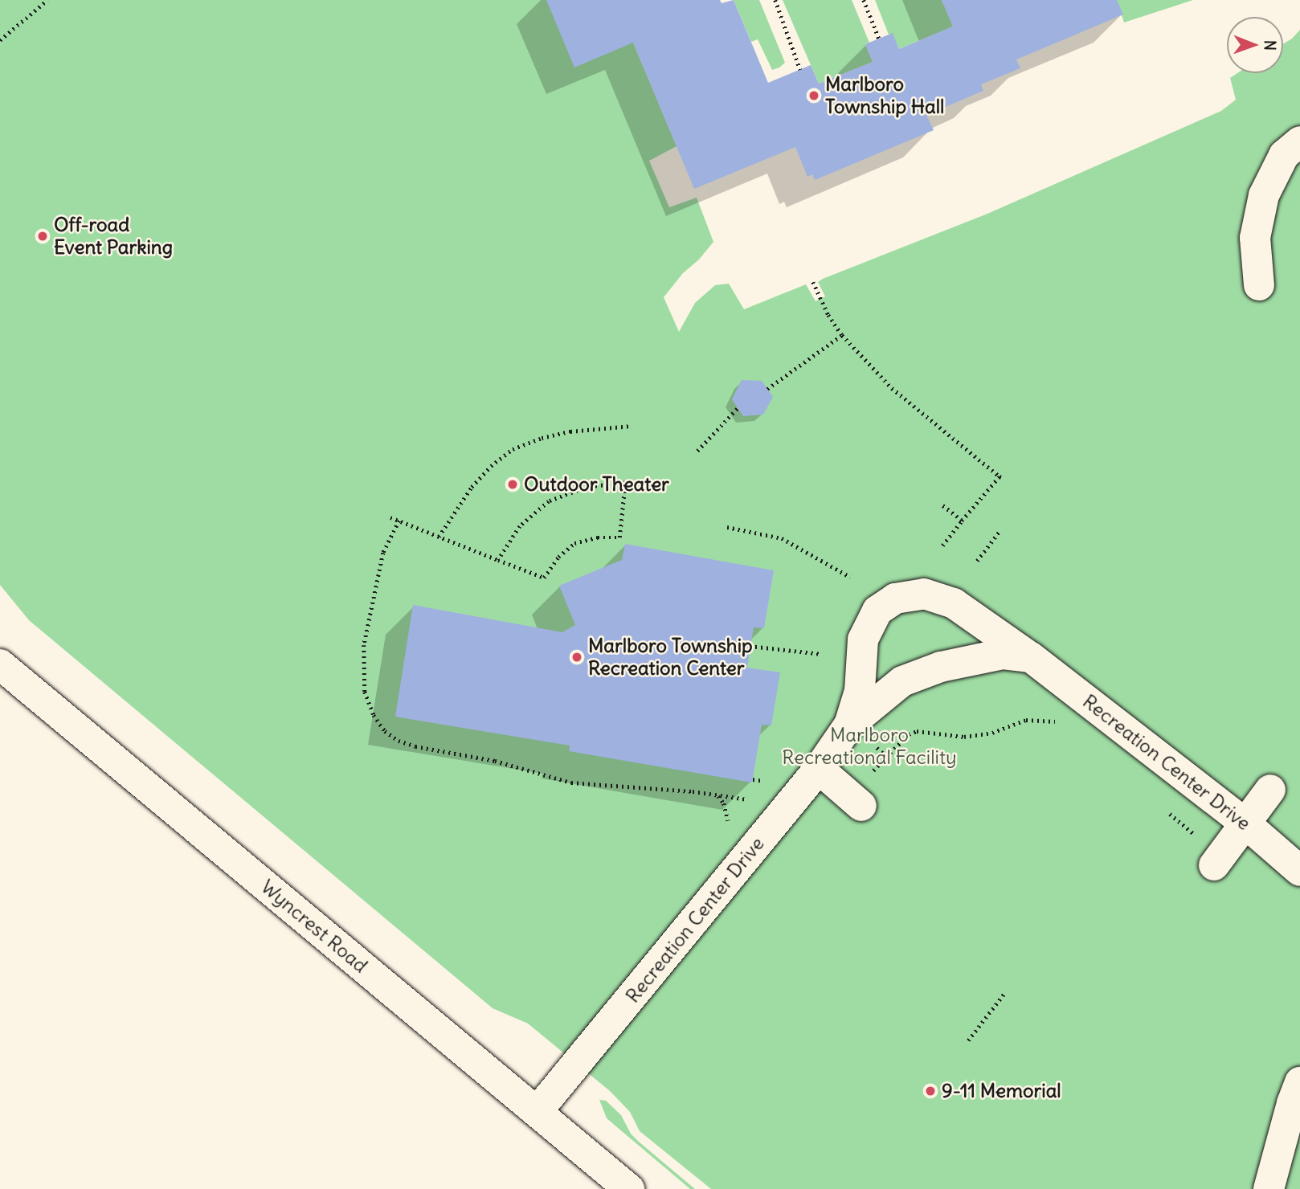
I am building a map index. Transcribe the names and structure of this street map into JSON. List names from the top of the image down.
{
  "streets": {
    "street": ["Recreation Center Drive", "Wyncrest Road"]
  },
  "crossings": [
    ["Recreation Center Drive", "Wyncrest Road"]
  ],
  "parks": ["Marlboro Recreational Facility"],
  "places": [
    "Marlboro Township Hall",
    "Off-road Event Parking",
    "Outdoor Theater",
    "Marlboro Township Recreation Center",
    "9-11 Memorial"
  ],
  "north": "right"
}
